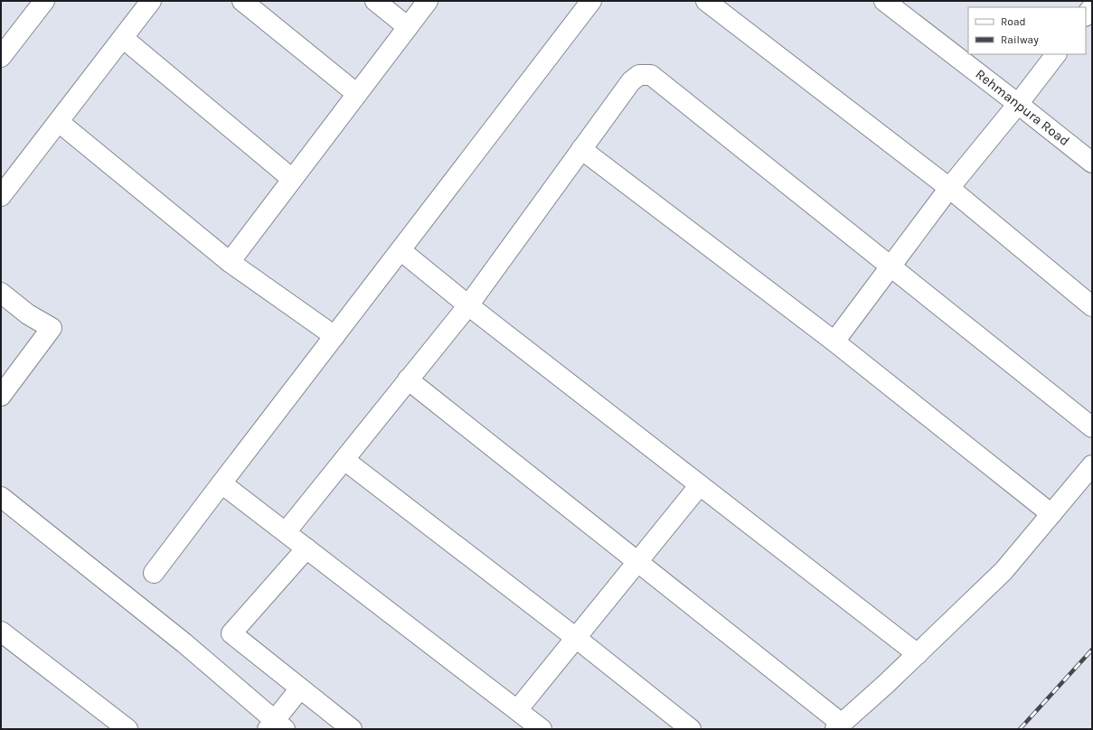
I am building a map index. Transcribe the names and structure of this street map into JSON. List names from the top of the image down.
{
  "streets": {
    "street": ["Rehmanpura Road"]
  },
  "legend": ["Road", "Railway"]
}
